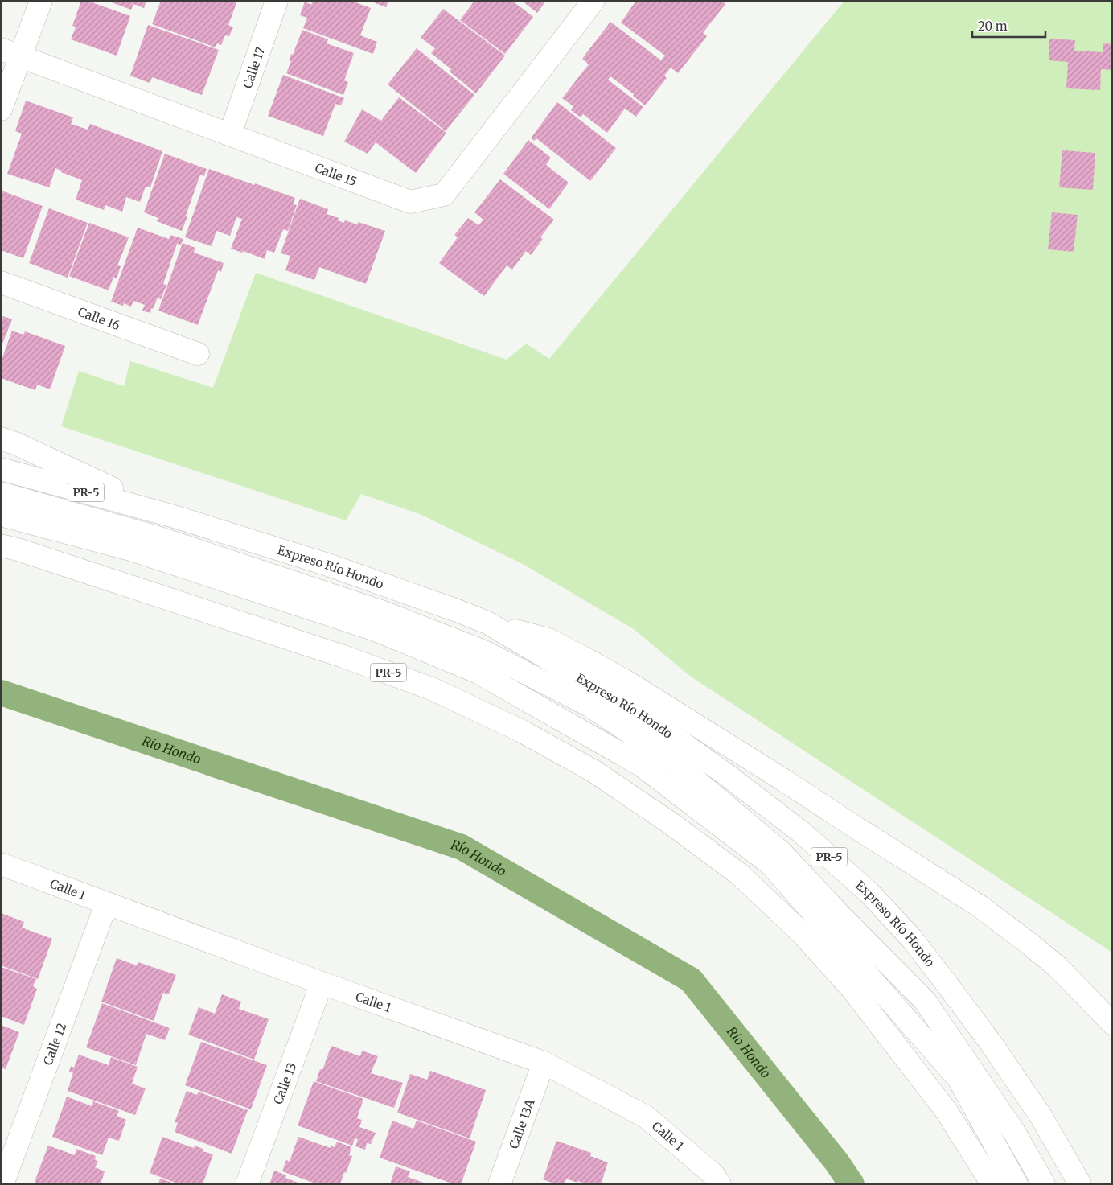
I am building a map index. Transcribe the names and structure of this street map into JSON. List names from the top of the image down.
{
  "streets": {
    "main road": [
      "Calle 17",
      "Calle 15",
      "Calle 16",
      "PR-5",
      "Expreso Río Hondo",
      "Calle 1",
      "Calle 12",
      "Calle 13",
      "Calle 13A"
    ]
  },
  "crossings": [
    ["Calle 17", "Calle 15"],
    ["Calle 1", "Calle 12"],
    ["Calle 1", "Calle 13"],
    ["Calle 1", "Calle 13A"]
  ],
  "water": ["Río Hondo"],
  "scale_bar": "20 m"
}
